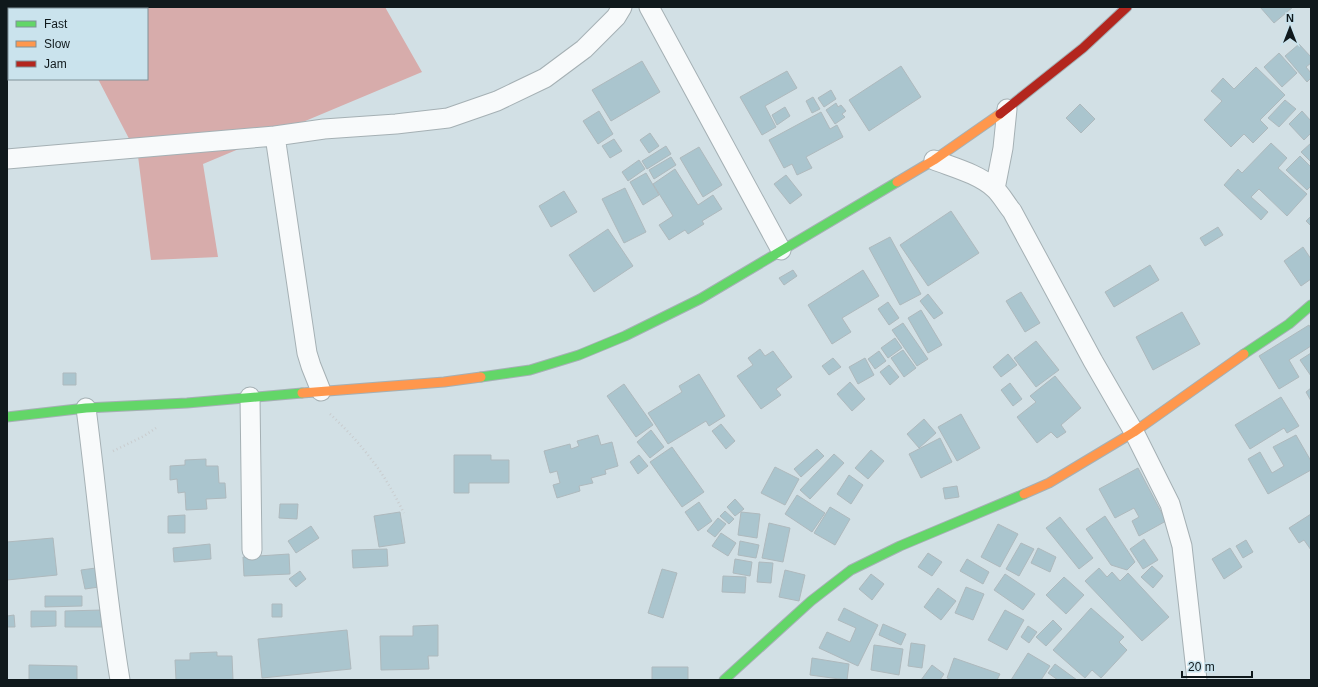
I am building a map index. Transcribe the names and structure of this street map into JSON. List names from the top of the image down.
{
  "legend": ["Fast", "Slow", "Jam"],
  "scale_bar": "20 m",
  "north": "top"
}
